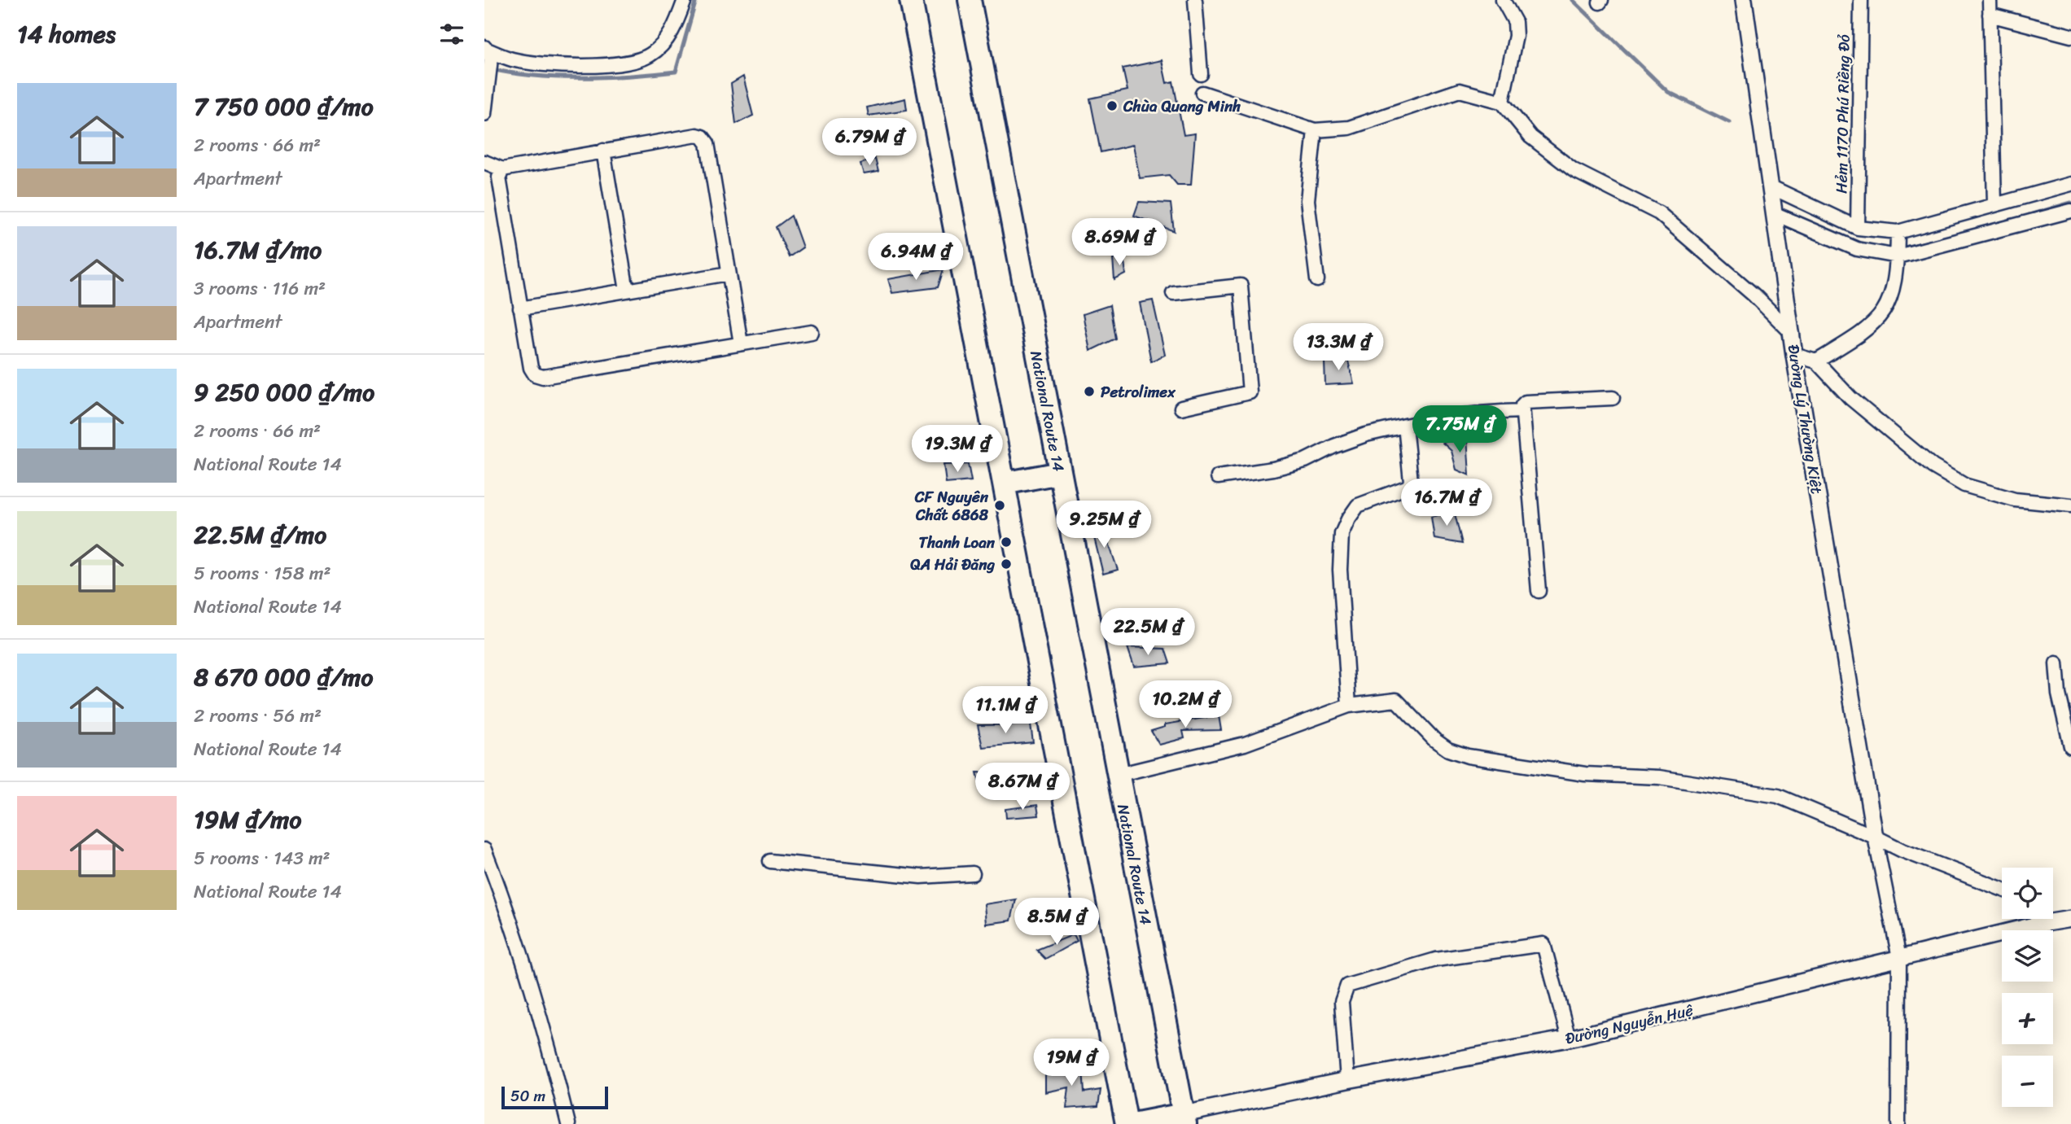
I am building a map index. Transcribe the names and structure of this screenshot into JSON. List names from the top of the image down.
{
  "streets": {
    "highway": ["National Route 14"],
    "street": ["Hẻm 1170 Phú Riềng Đỏ", "Đường Lý Thường Kiệt", "Đường Nguyễn Huệ"]
  },
  "crossings": [
    ["National Route 14", "Đường Nguyễn Huệ"]
  ],
  "places": [
    "Chùa Quang Minh",
    "Petrolimex",
    "CF Nguyên Chất 6868",
    "Thanh Loan",
    "QA Hải Đăng"
  ],
  "scale_bar": "50 m",
  "page": {
    "heading": "14 homes",
    "list": [
      {
        "name": "7 750 000 ₫/mo",
        "note": "2 rooms · 66 m² · Apartment"
      },
      {
        "name": "16.7M ₫/mo",
        "note": "3 rooms · 116 m² · Apartment"
      },
      {
        "name": "9 250 000 ₫/mo",
        "note": "2 rooms · 66 m² · National Route 14"
      },
      {
        "name": "22.5M ₫/mo",
        "note": "5 rooms · 158 m² · National Route 14"
      },
      {
        "name": "8 670 000 ₫/mo",
        "note": "2 rooms · 56 m² · National Route 14"
      },
      {
        "name": "19M ₫/mo",
        "note": "5 rooms · 143 m² · National Route 14"
      }
    ],
    "price": [
      "6.79M ₫",
      "8.69M ₫",
      "6.94M ₫",
      "13.3M ₫",
      "7.75M ₫",
      "19.3M ₫",
      "16.7M ₫",
      "9.25M ₫",
      "22.5M ₫",
      "10.2M ₫",
      "11.1M ₫",
      "8.67M ₫",
      "8.5M ₫",
      "19M ₫"
    ],
    "map_buttons": ["+", "−"],
    "scale": "50 m"
  }
}
